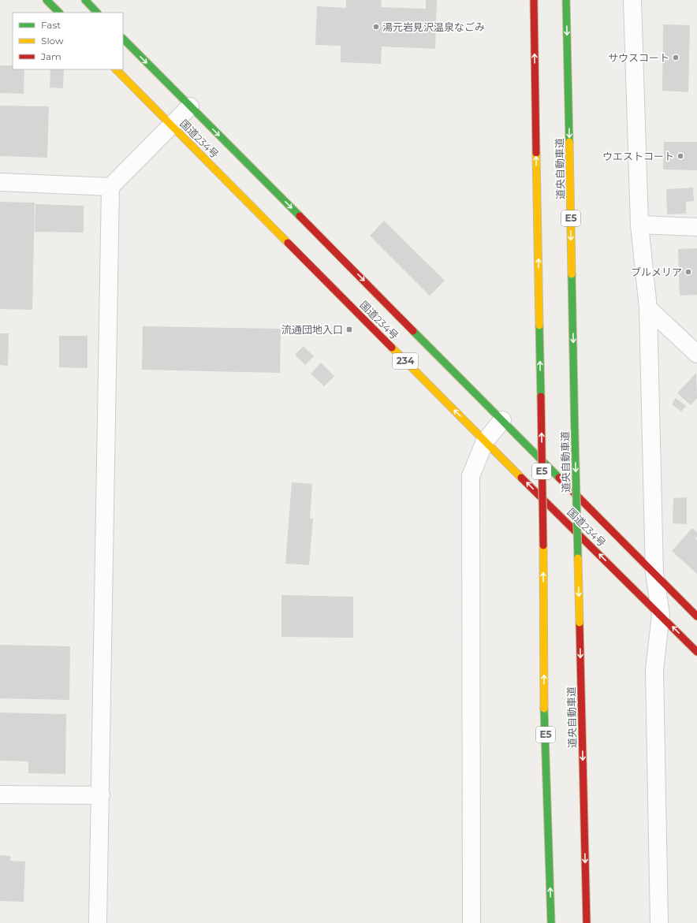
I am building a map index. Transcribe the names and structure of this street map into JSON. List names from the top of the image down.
{
  "streets": {
    "highway": [
      "国道234号",
      "道央自動車道",
      "E5",
      "234"
    ]
  },
  "places": {
    "other": [
      "湯元岩見沢温泉なごみ",
      "サウスコート",
      "ウエストコート",
      "ブルメリア"
    ],
    "transit": ["流通団地入口"]
  },
  "legend": ["Fast", "Slow", "Jam"]
}
